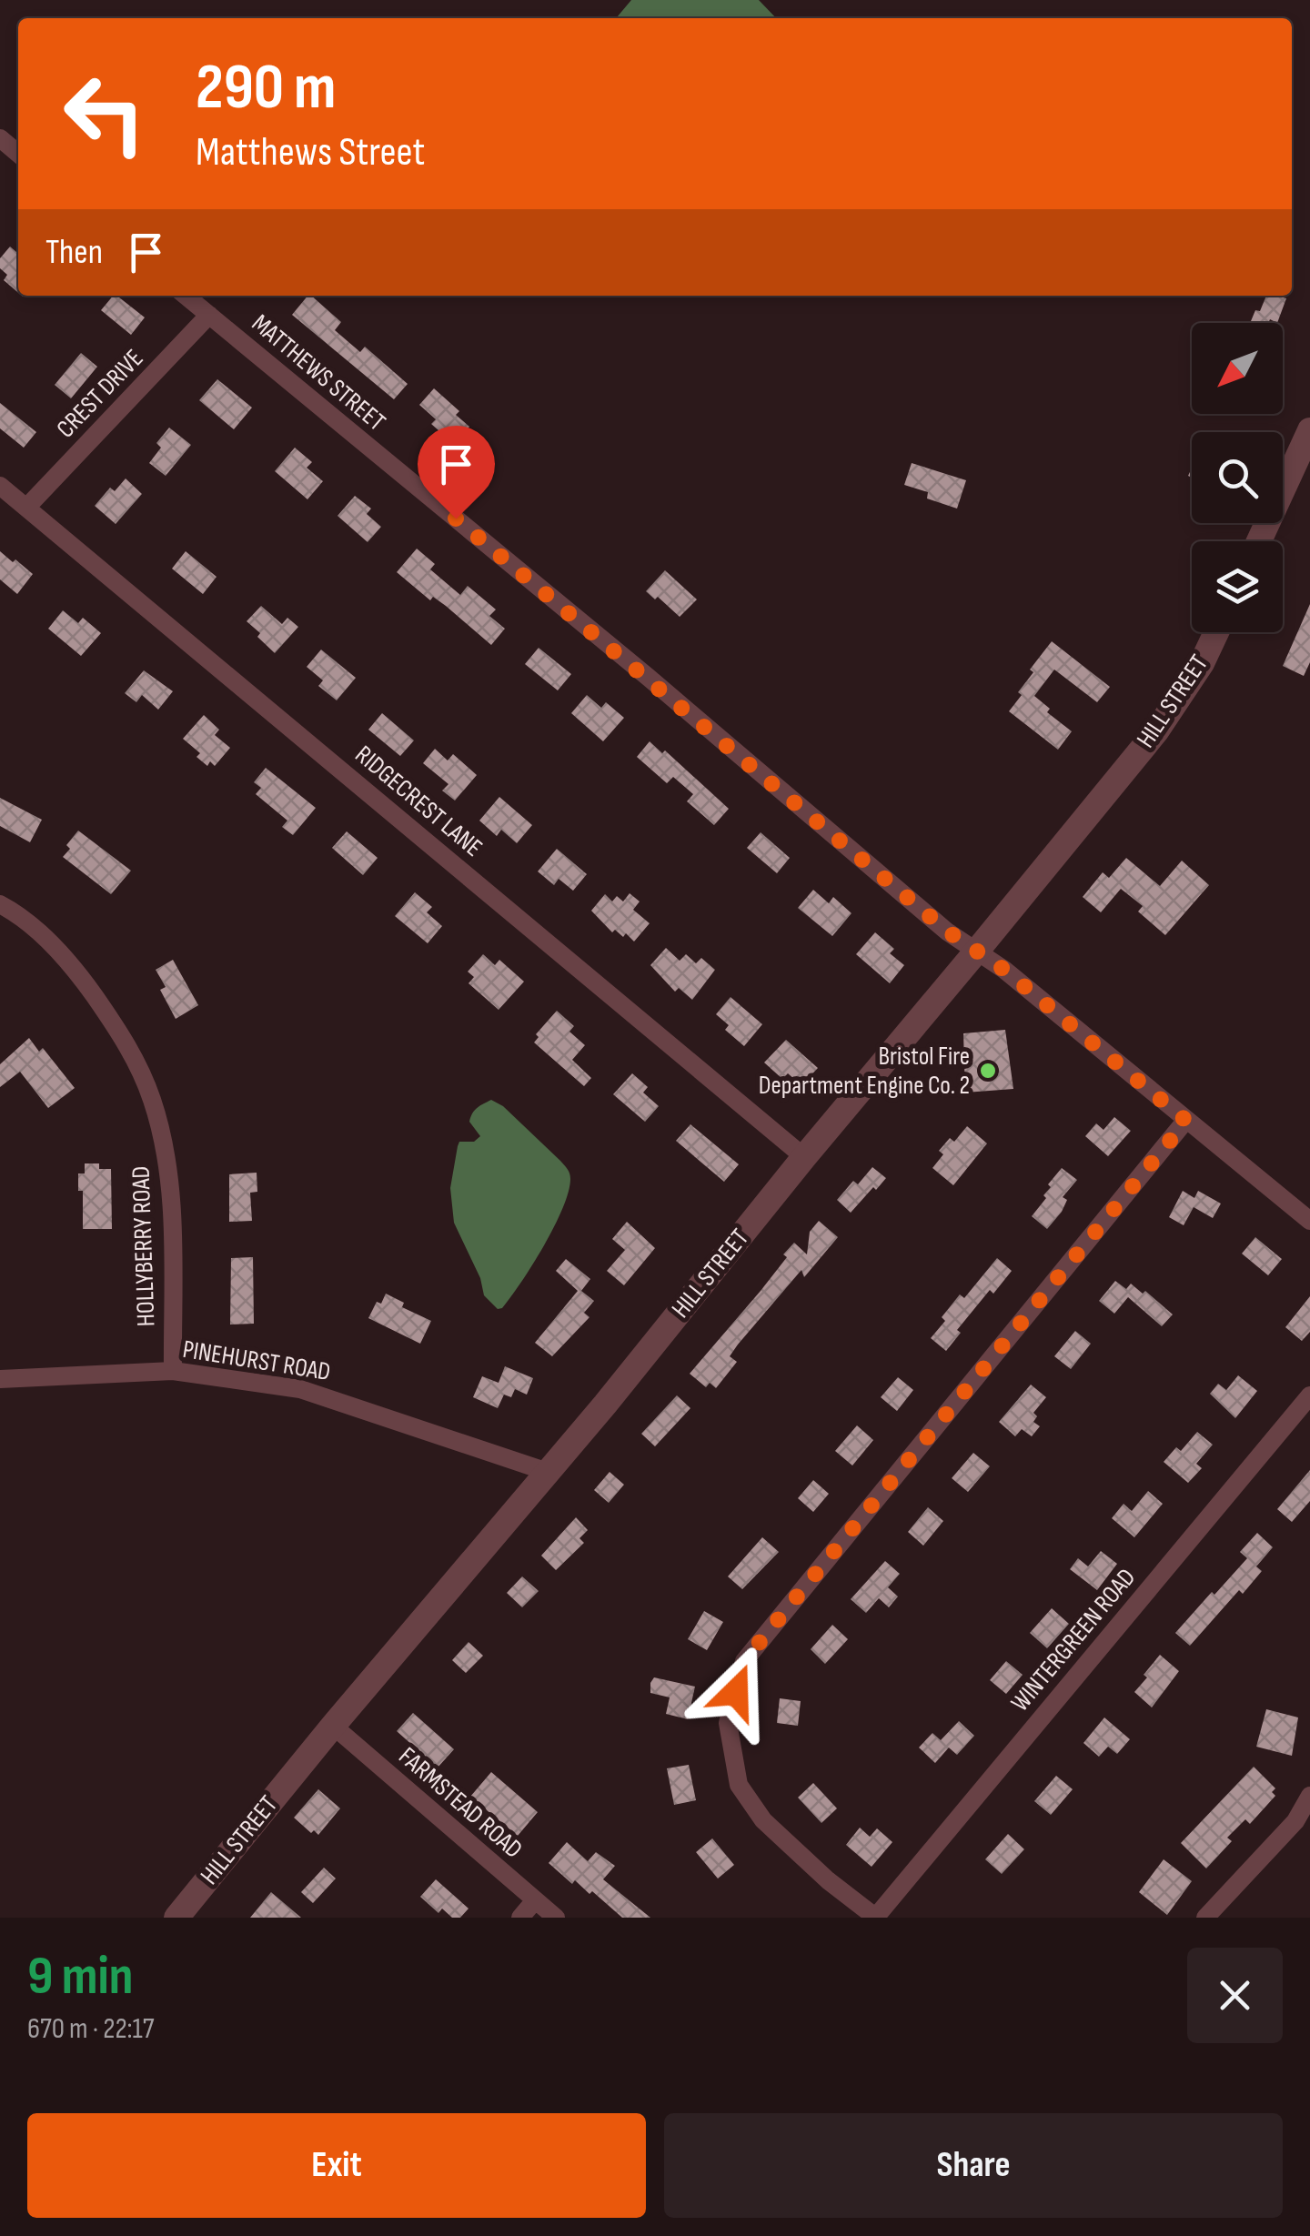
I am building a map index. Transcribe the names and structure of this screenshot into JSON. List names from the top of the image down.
{
  "streets": {
    "street": [
      "MATTHEWS STREET",
      "CREST DRIVE",
      "HILL STREET",
      "RIDGECREST LANE",
      "HOLLYBERRY ROAD",
      "PINEHURST ROAD",
      "WINTERGREEN ROAD",
      "FARMSTEAD ROAD"
    ]
  },
  "crossings": [
    ["MATTHEWS STREET", "CREST DRIVE"],
    ["MATTHEWS STREET", "HILL STREET"],
    ["CREST DRIVE", "RIDGECREST LANE"],
    ["HILL STREET", "RIDGECREST LANE"],
    ["HILL STREET", "PINEHURST ROAD"],
    ["HILL STREET", "FARMSTEAD ROAD"],
    ["HOLLYBERRY ROAD", "PINEHURST ROAD"]
  ],
  "places": ["Bristol Fire Department Engine Co. 2"],
  "north": "bottom left",
  "page": {
    "turn": ["290 m", "Matthews Street"],
    "then": "Then",
    "heading": ["9 min", "670 m · 22:17"],
    "buttons": ["Exit", "Share"]
  }
}
